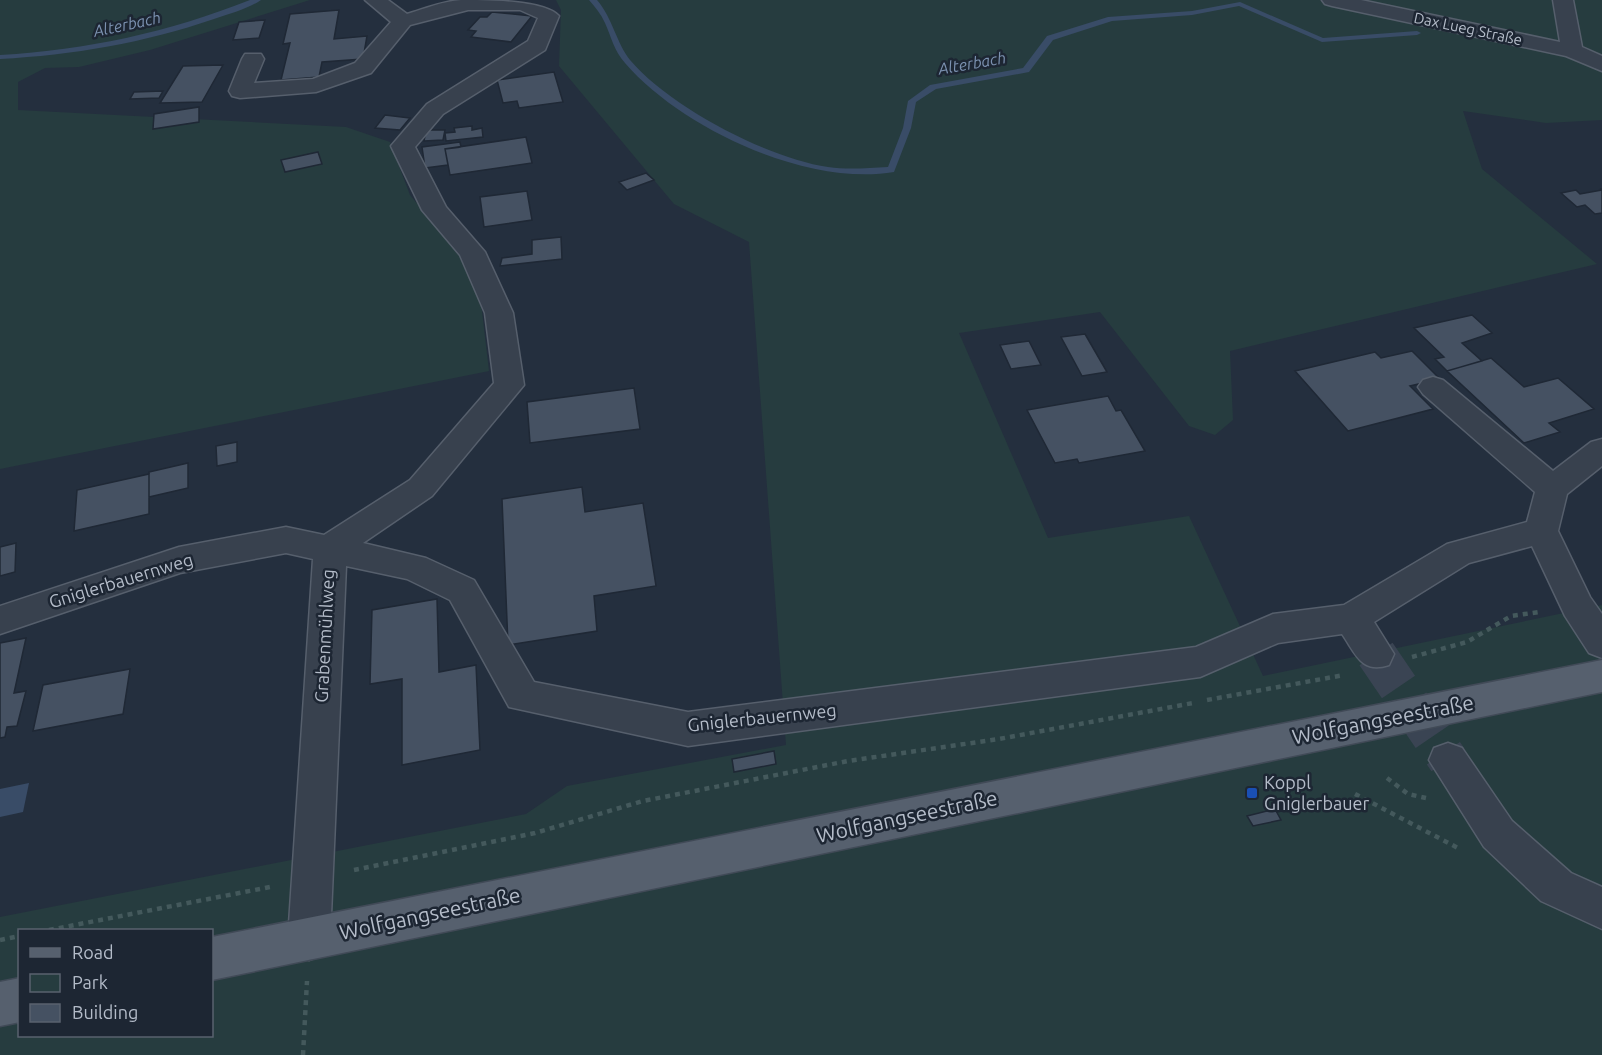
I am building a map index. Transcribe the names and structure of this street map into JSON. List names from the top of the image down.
{
  "streets": {
    "main road": ["Wolfgangseestraße"],
    "street": ["Dax Lueg Straße", "Gniglerbauernweg", "Grabenmühlweg"]
  },
  "crossings": [
    ["Gniglerbauernweg", "Grabenmühlweg"],
    ["Grabenmühlweg", "Wolfgangseestraße"]
  ],
  "water": ["Alterbach"],
  "places": {
    "transit": ["Koppl Gniglerbauer"]
  },
  "legend": ["Road", "Park", "Building"]
}
